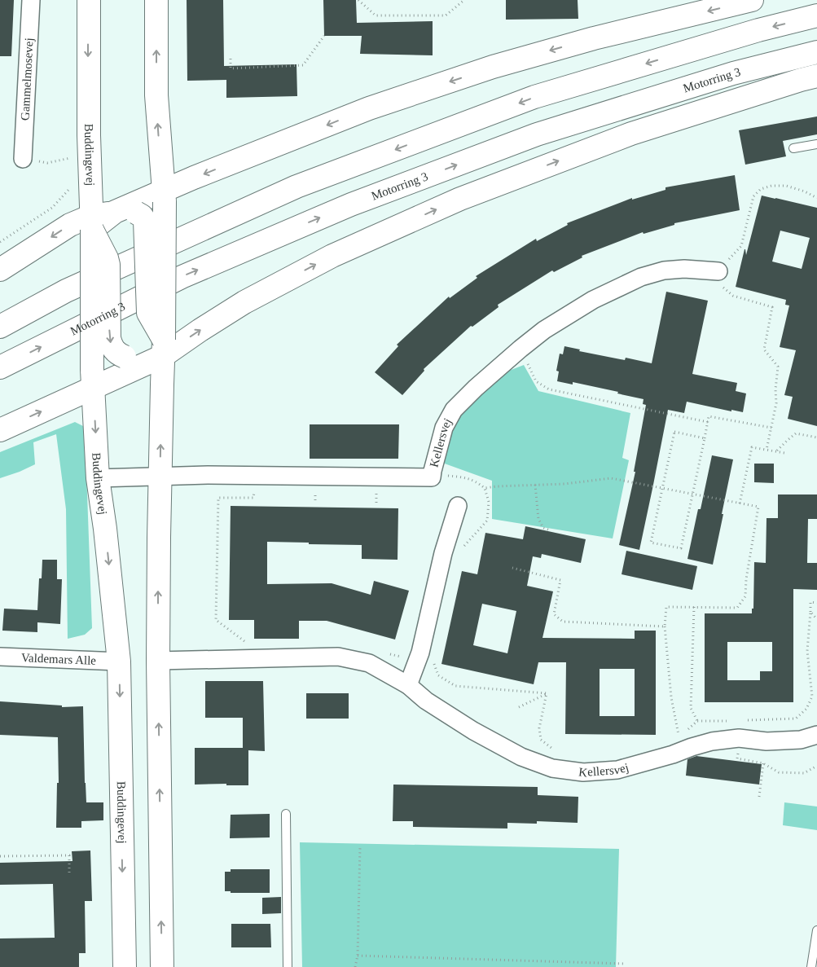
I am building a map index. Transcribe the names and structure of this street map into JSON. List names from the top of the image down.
{
  "streets": {
    "main road": ["Motorring 3", "Buddingevej"],
    "street": ["Gammelmosevej", "Kellersvej", "Valdemars Alle"]
  },
  "crossings": [
    ["Buddingevej", "Kellersvej"],
    ["Buddingevej", "Valdemars Alle"]
  ]
}
